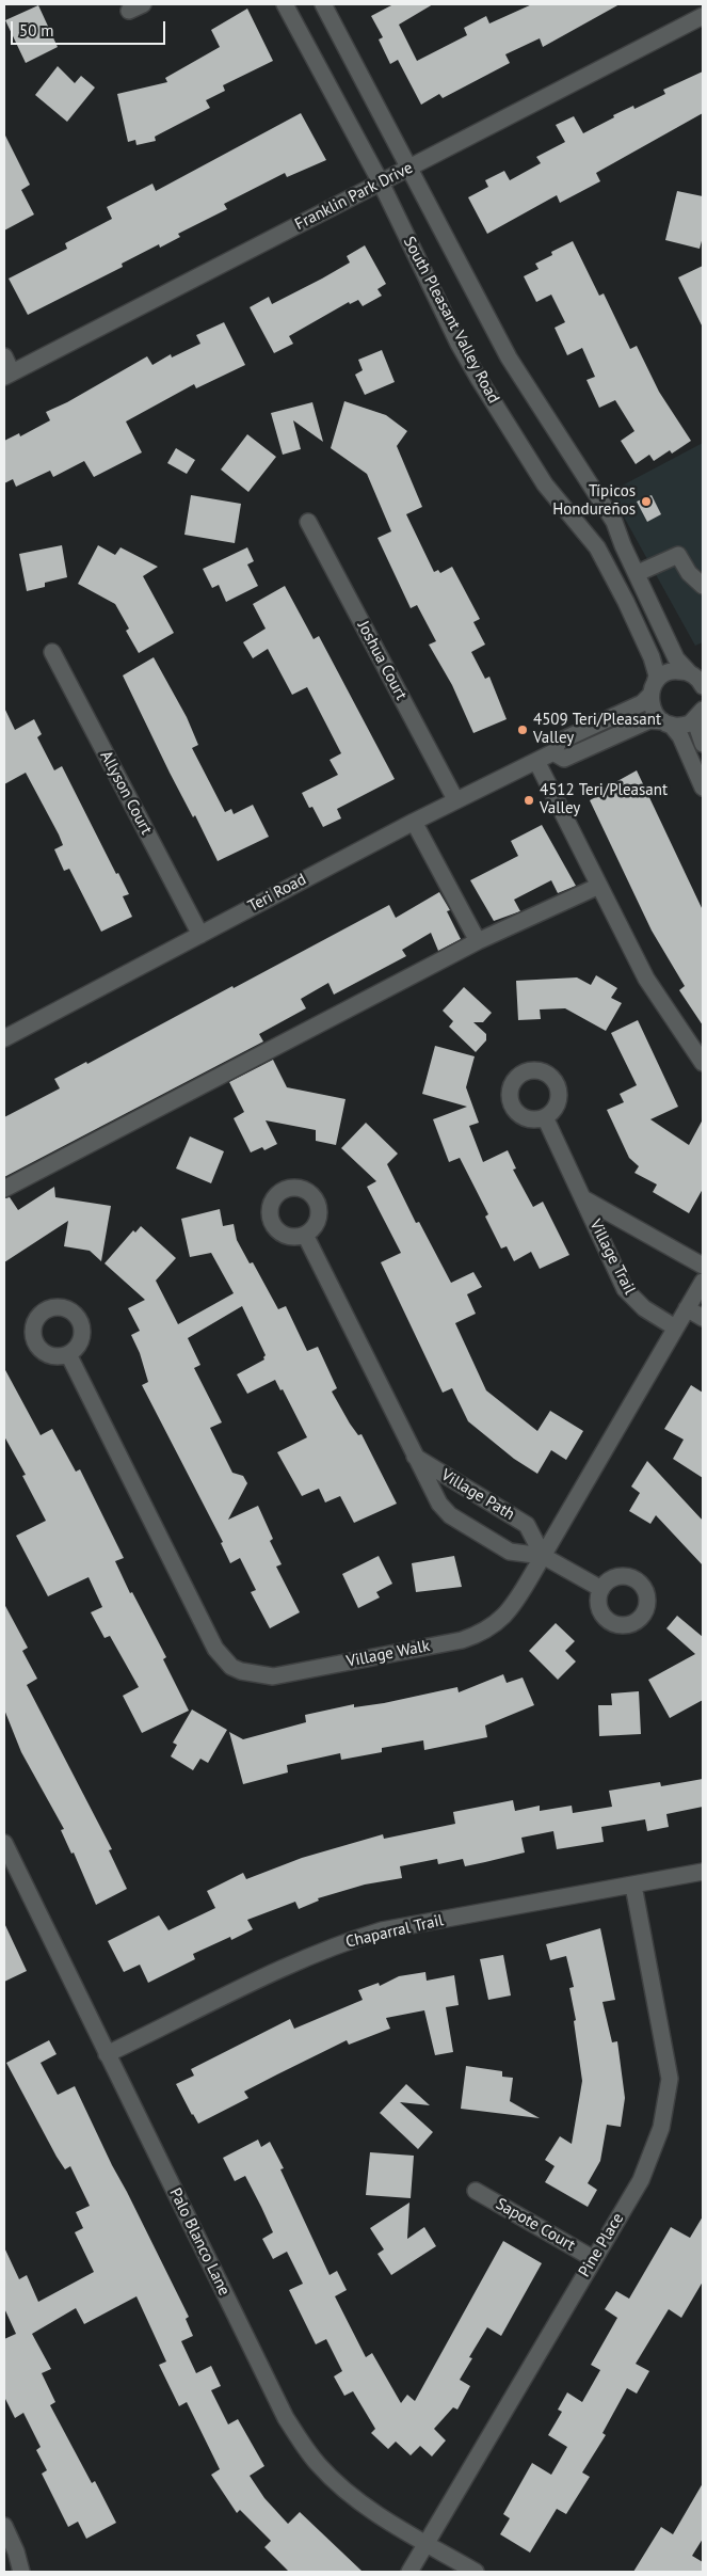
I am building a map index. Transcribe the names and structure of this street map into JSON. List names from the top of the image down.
{
  "streets": {
    "street": [
      "Franklin Park Drive",
      "South Pleasant Valley Road",
      "Joshua Court",
      "Allyson Court",
      "Teri Road",
      "Village Trail",
      "Village Path",
      "Village Walk",
      "Chaparral Trail",
      "Sapote Court",
      "Palo Blanco Lane",
      "Pine Place"
    ]
  },
  "crossings": [
    ["Franklin Park Drive", "South Pleasant Valley Road"],
    ["South Pleasant Valley Road", "Teri Road"],
    ["Joshua Court", "Teri Road"],
    ["Allyson Court", "Teri Road"],
    ["Village Trail", "Village Walk"],
    ["Village Path", "Village Walk"],
    ["Chaparral Trail", "Palo Blanco Lane"],
    ["Chaparral Trail", "Pine Place"],
    ["Sapote Court", "Pine Place"],
    ["Palo Blanco Lane", "Pine Place"]
  ],
  "places": ["Típicos Hondureños", "4509 Teri/Pleasant Valley", "4512 Teri/Pleasant Valley"],
  "scale_bar": "50 m"
}
